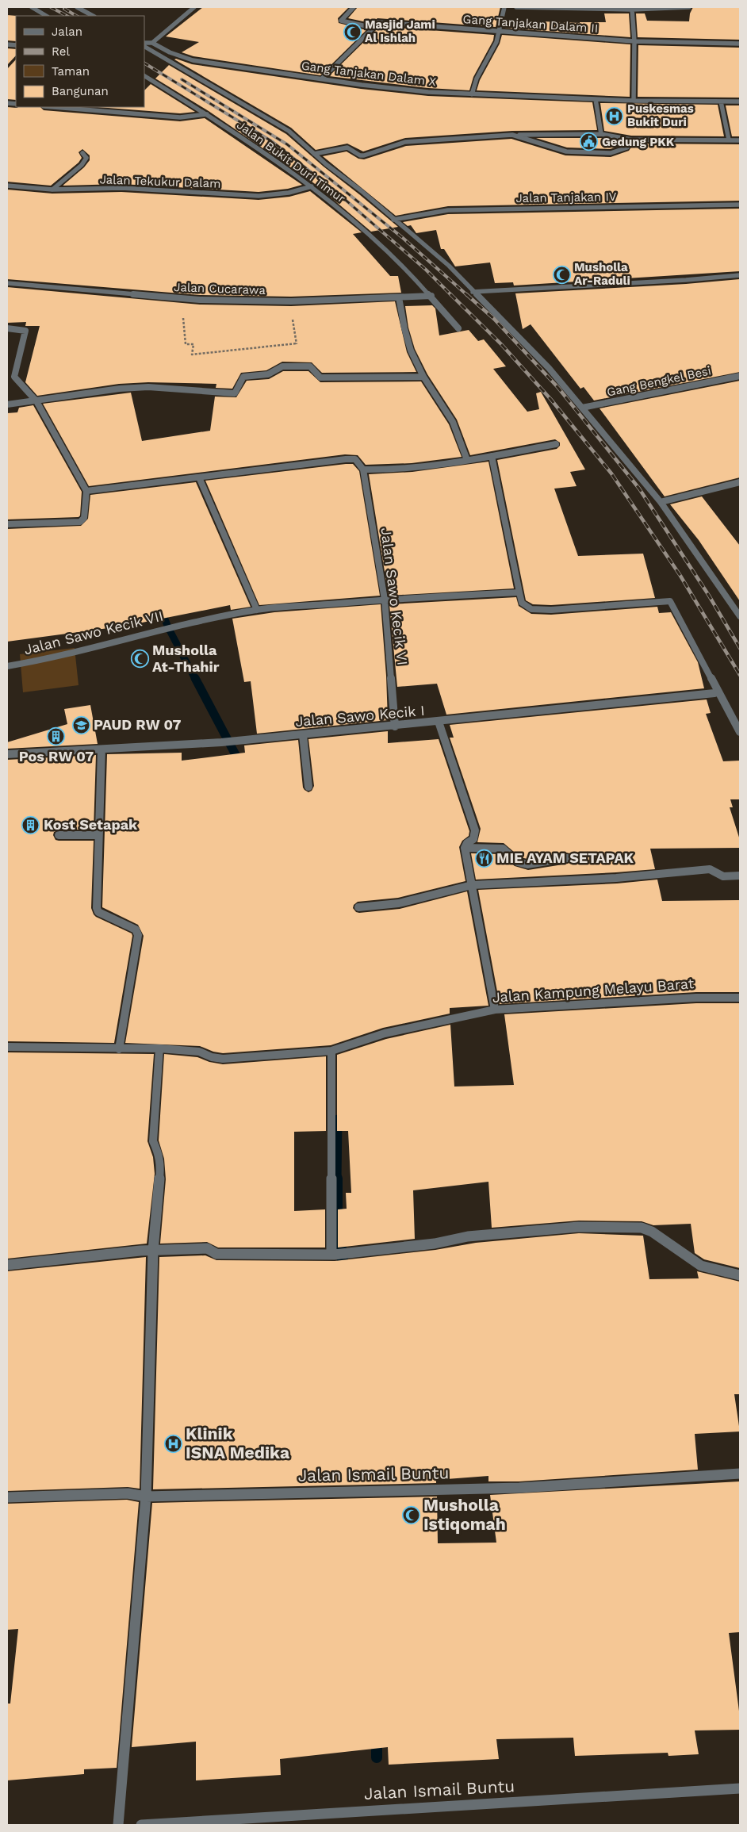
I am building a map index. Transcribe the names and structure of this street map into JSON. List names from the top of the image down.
{
  "streets": {
    "street": [
      "Gang Tanjakan Dalam II",
      "Gang Tanjakan Dalam X",
      "Jalan Bukit Duri Timur",
      "Jalan Tekukur Dalam",
      "Jalan Tanjakan IV",
      "Jalan Cucarawa",
      "Gang Bengkel Besi",
      "Jalan Sawo Kecik VI",
      "Jalan Sawo Kecik VII",
      "Jalan Sawo Kecik I",
      "Jalan Kampung Melayu Barat",
      "Jalan Ismail Buntu"
    ]
  },
  "crossings": [
    ["Jalan Bukit Duri Timur", "Jalan Tekukur Dalam"],
    ["Jalan Bukit Duri Timur", "Jalan Cucarawa"],
    ["Jalan Sawo Kecik VI", "Jalan Sawo Kecik VII"],
    ["Jalan Sawo Kecik VI", "Jalan Sawo Kecik I"]
  ],
  "places": {
    "mosque": [
      "Masjid Jami Al Ishlah",
      "Musholla Ar-Raduli",
      "Musholla At-Thahir",
      "Musholla Istiqomah"
    ],
    "hospital": ["Puskesmas Bukit Duri", "Klinik ISNA Medika"],
    "public building": ["Gedung PKK"],
    "school or university": ["PAUD RW 07"],
    "building": ["Pos RW 07", "Kost Setapak"],
    "restaurant": ["MIE AYAM SETAPAK"]
  },
  "legend": [
    "Jalan",
    "Rel",
    "Taman",
    "Bangunan"
  ]
}
